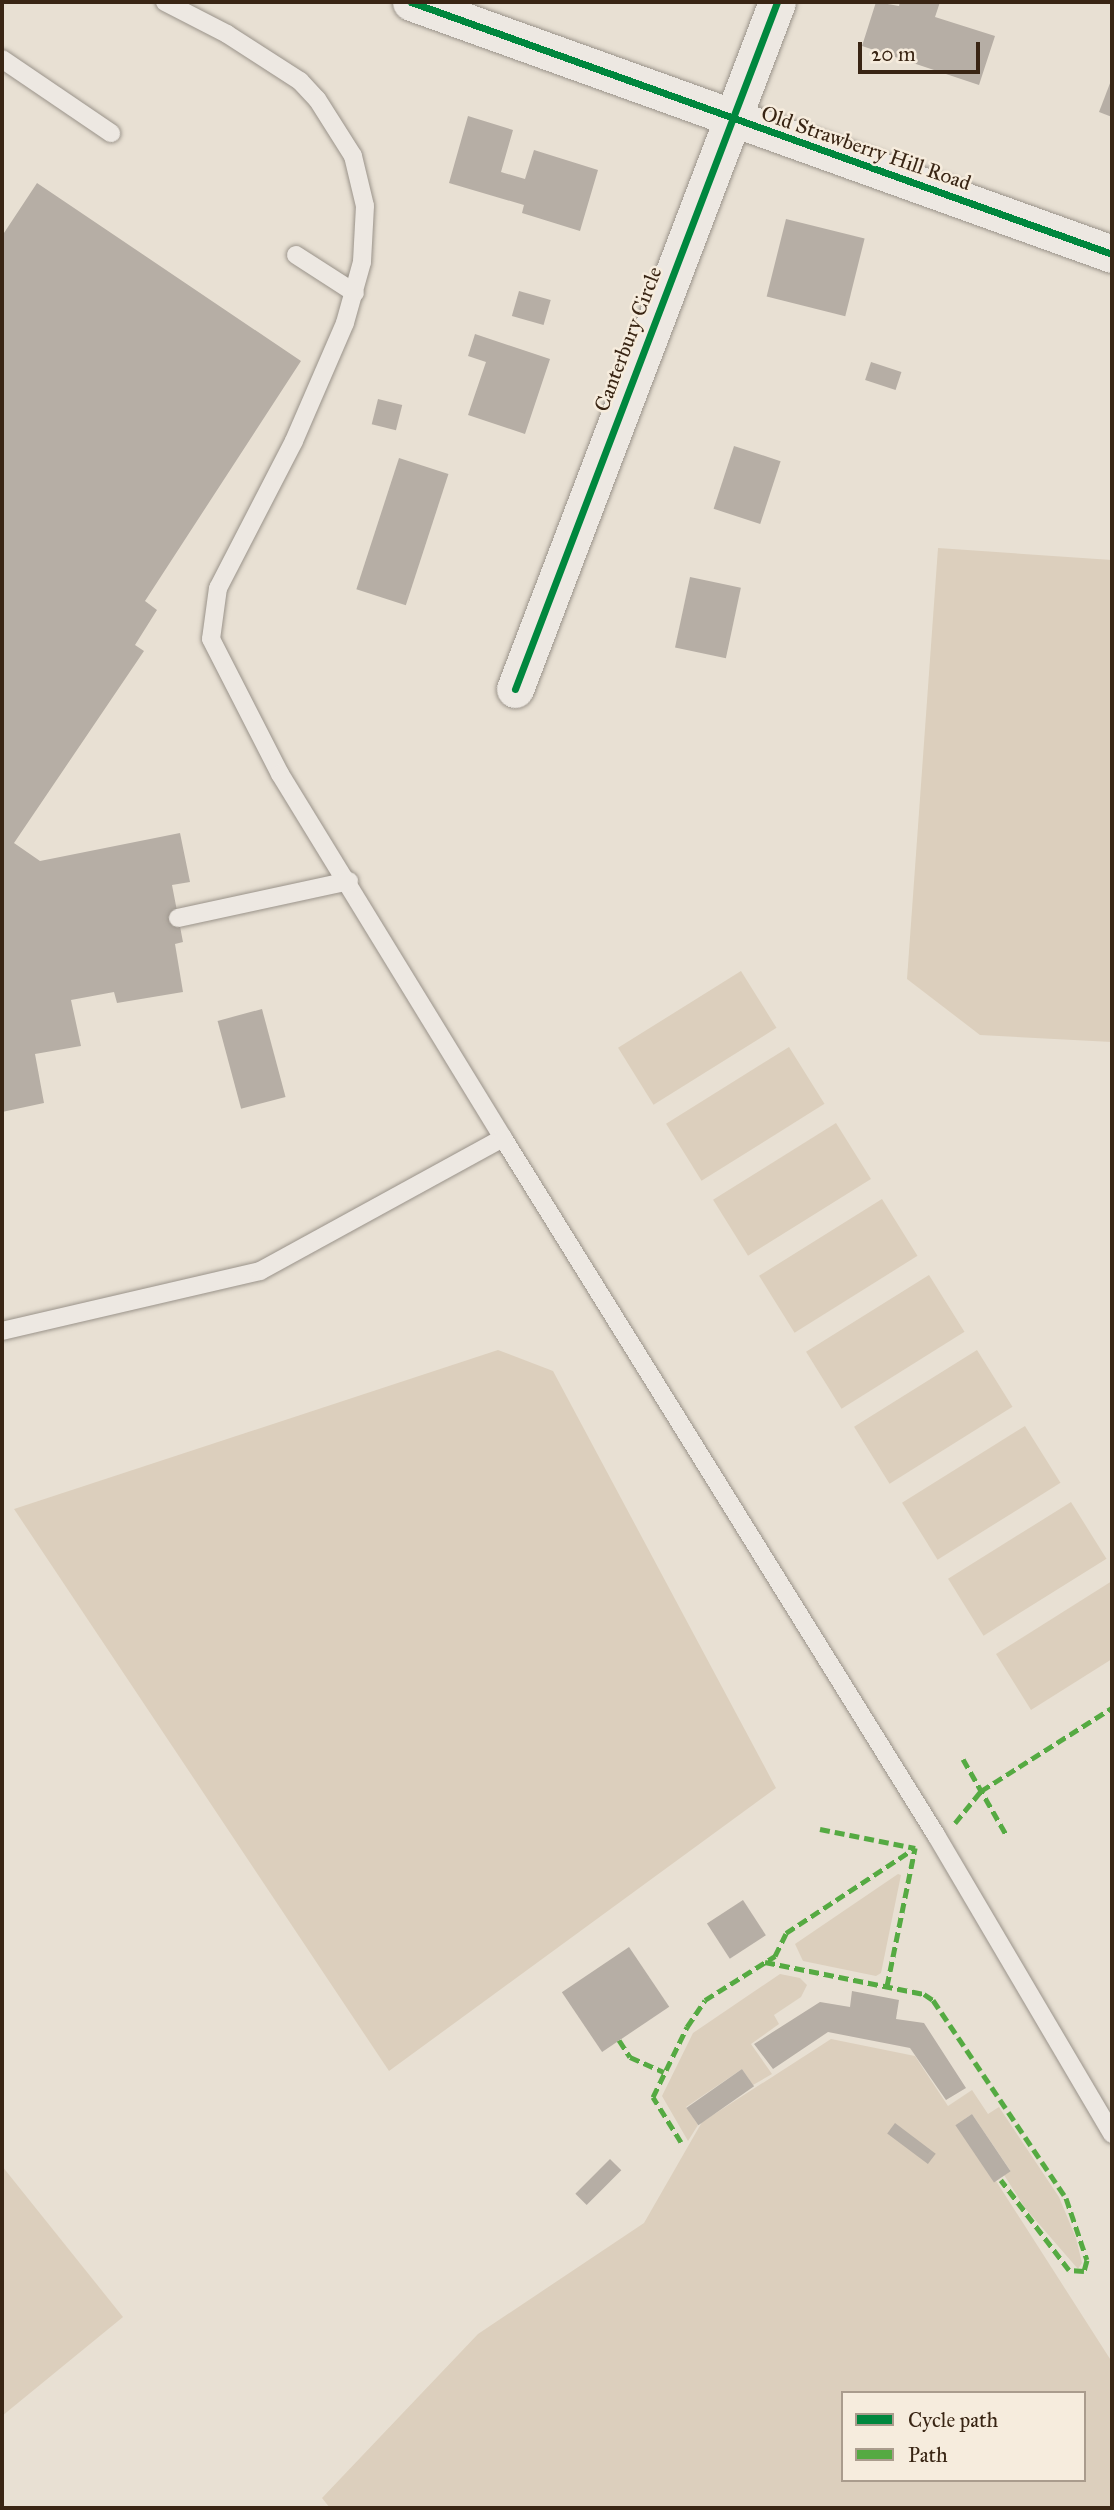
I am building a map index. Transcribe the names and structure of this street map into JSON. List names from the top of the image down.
{
  "streets": {
    "street": ["Old Strawberry Hill Road", "Canterbury Circle"]
  },
  "crossings": [
    ["Old Strawberry Hill Road", "Canterbury Circle"]
  ],
  "legend": ["Cycle path", "Path"],
  "scale_bar": "20 m"
}
